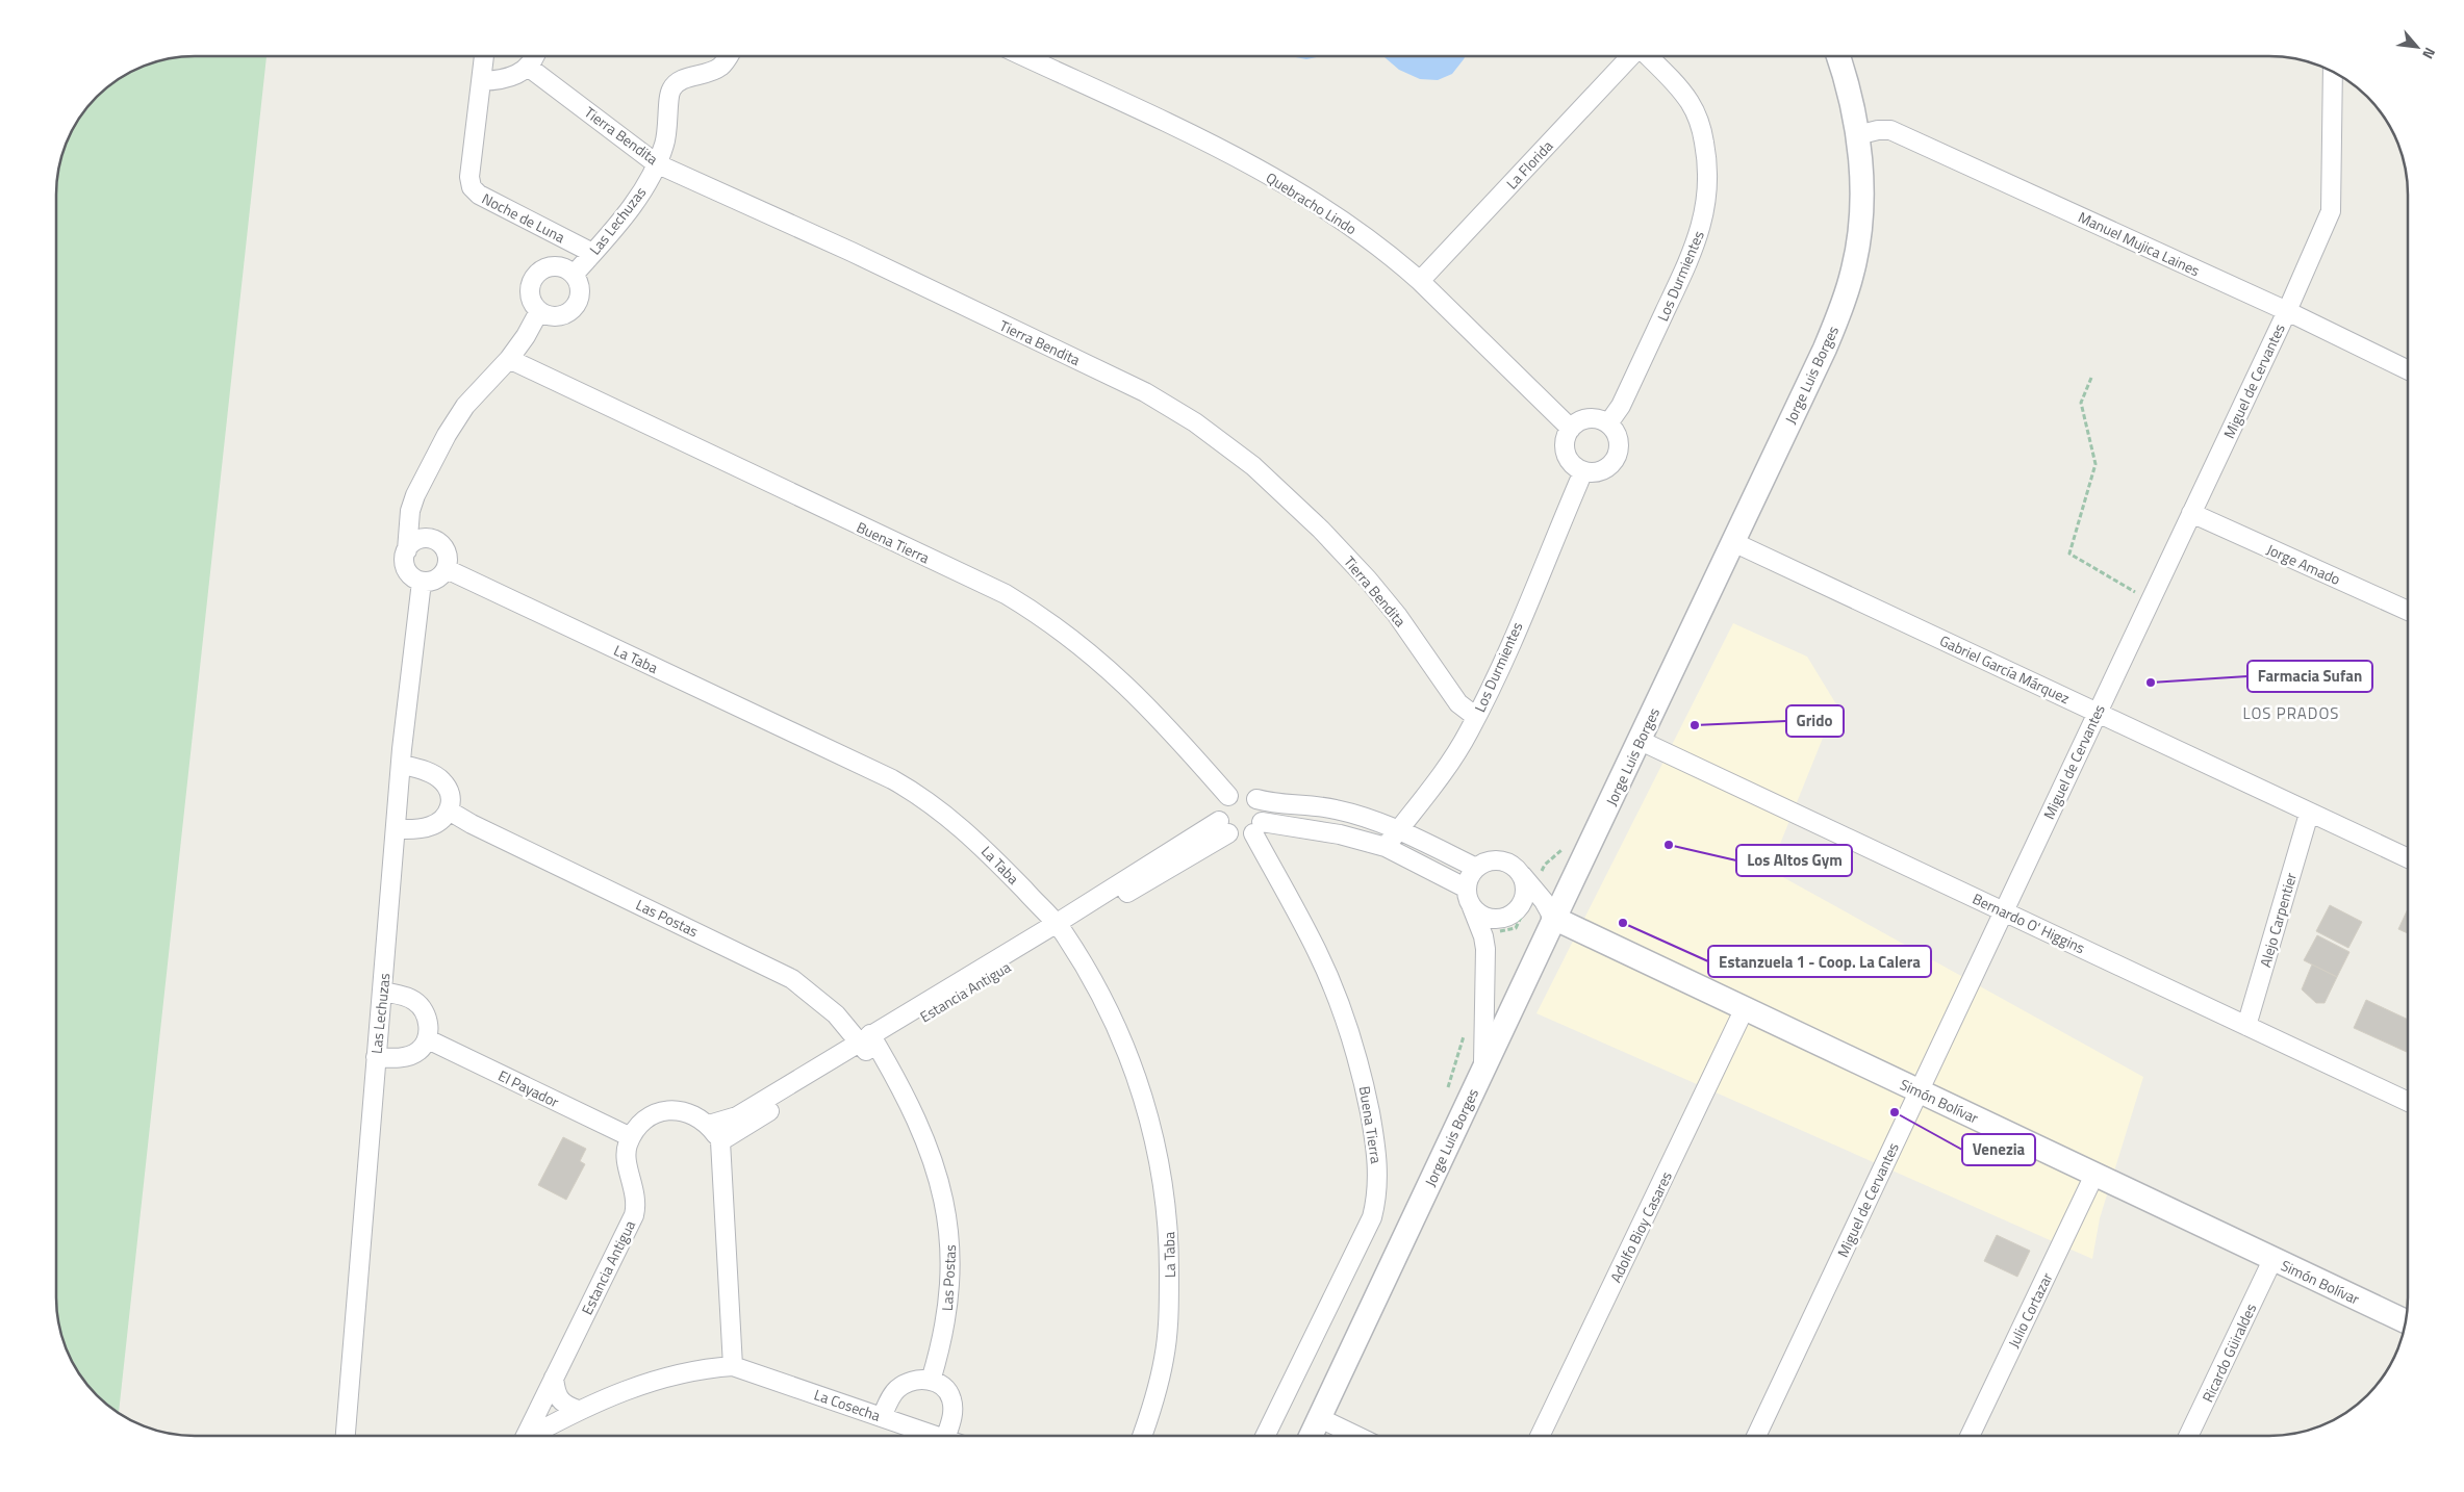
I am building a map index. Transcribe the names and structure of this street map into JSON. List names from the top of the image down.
{
  "streets": {
    "street": [
      "Tierra Bendita",
      "La Florida",
      "Quebracho Lindo",
      "Noche de Luna",
      "Las Lechuzas",
      "Manuel Mujica Laines",
      "Los Durmientes",
      "Jorge Luis Borges",
      "Miguel de Cervantes",
      "Buena Tierra",
      "Jorge Amado",
      "La Taba",
      "Gabriel García Márquez",
      "Las Postas",
      "Alejo Carpentier",
      "Bernardo O' Higgins",
      "Estancia Antigua",
      "El Payador",
      "Simón Bolívar",
      "Adolfo Bioy Casares",
      "Julio Cortazar",
      "Ricardo Güiraldes",
      "La Cosecha"
    ]
  },
  "crossings": [
    ["Tierra Bendita", "Las Lechuzas"],
    ["Tierra Bendita", "Los Durmientes"],
    ["La Florida", "Quebracho Lindo"],
    ["Quebracho Lindo", "Los Durmientes"],
    ["Noche de Luna", "Las Lechuzas"],
    ["Las Lechuzas", "La Taba"],
    ["Manuel Mujica Laines", "Jorge Luis Borges"],
    ["Manuel Mujica Laines", "Miguel de Cervantes"],
    ["Jorge Luis Borges", "Gabriel García Márquez"],
    ["Jorge Luis Borges", "Bernardo O' Higgins"],
    ["Jorge Luis Borges", "Simón Bolívar"],
    ["Miguel de Cervantes", "Jorge Amado"],
    ["Miguel de Cervantes", "Gabriel García Márquez"],
    ["Miguel de Cervantes", "Bernardo O' Higgins"],
    ["Miguel de Cervantes", "Simón Bolívar"],
    ["Buena Tierra", "Estancia Antigua"],
    ["La Taba", "Estancia Antigua"],
    ["Gabriel García Márquez", "Alejo Carpentier"],
    ["Las Postas", "Estancia Antigua"],
    ["Alejo Carpentier", "Bernardo O' Higgins"],
    ["Estancia Antigua", "El Payador"],
    ["Simón Bolívar", "Adolfo Bioy Casares"],
    ["Simón Bolívar", "Julio Cortazar"],
    ["Simón Bolívar", "Ricardo Güiraldes"]
  ],
  "districts": ["LOS PRADOS"],
  "places": [
    "Farmacia Sufan",
    "Grido",
    "Los Altos Gym",
    "Estanzuela 1 - Coop. La Calera",
    "Venezia"
  ],
  "north": "bottom right"
}
